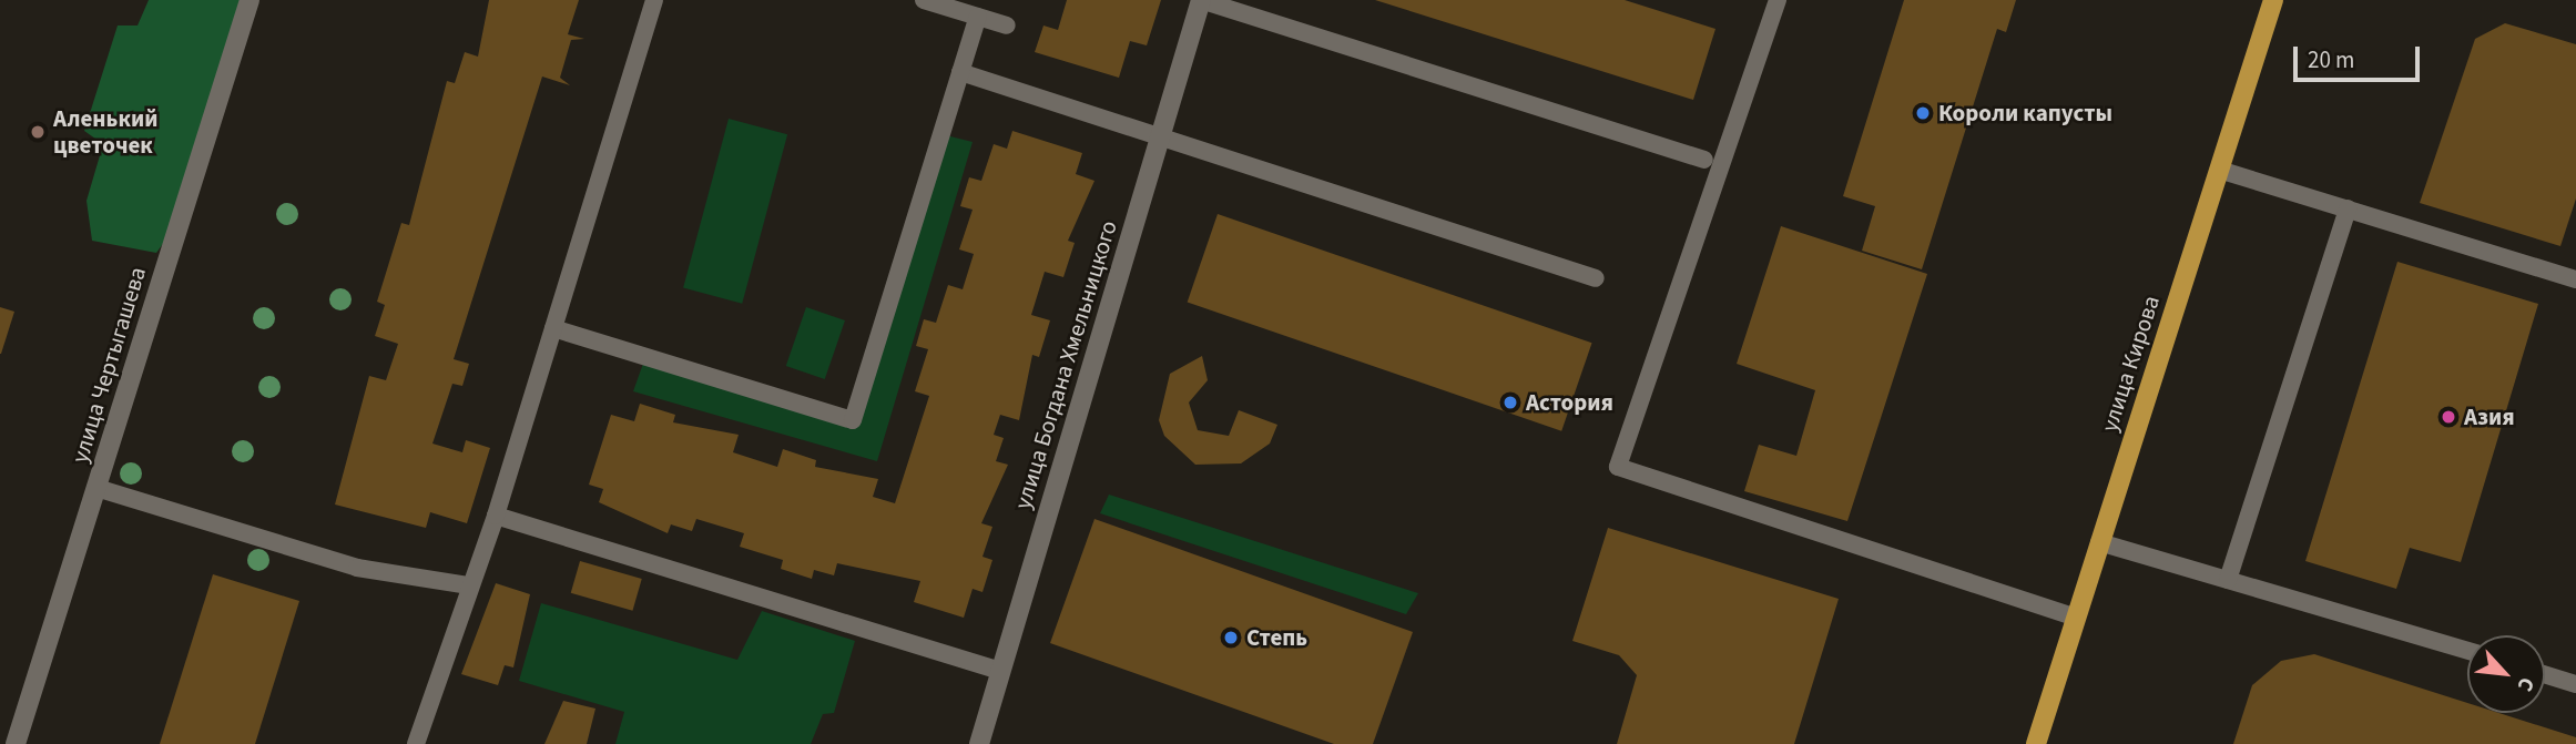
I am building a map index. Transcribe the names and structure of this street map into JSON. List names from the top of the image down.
{
  "streets": {
    "main road": ["улица Кирова"],
    "street": ["улица Чертыгашева", "улица Богдана Хмельницкого"]
  },
  "places": [
    "Короли капусты",
    "Аленький цветочек",
    "Астория",
    "Азия",
    "Степь"
  ],
  "scale_bar": "20 m",
  "north": "bottom right"
}
